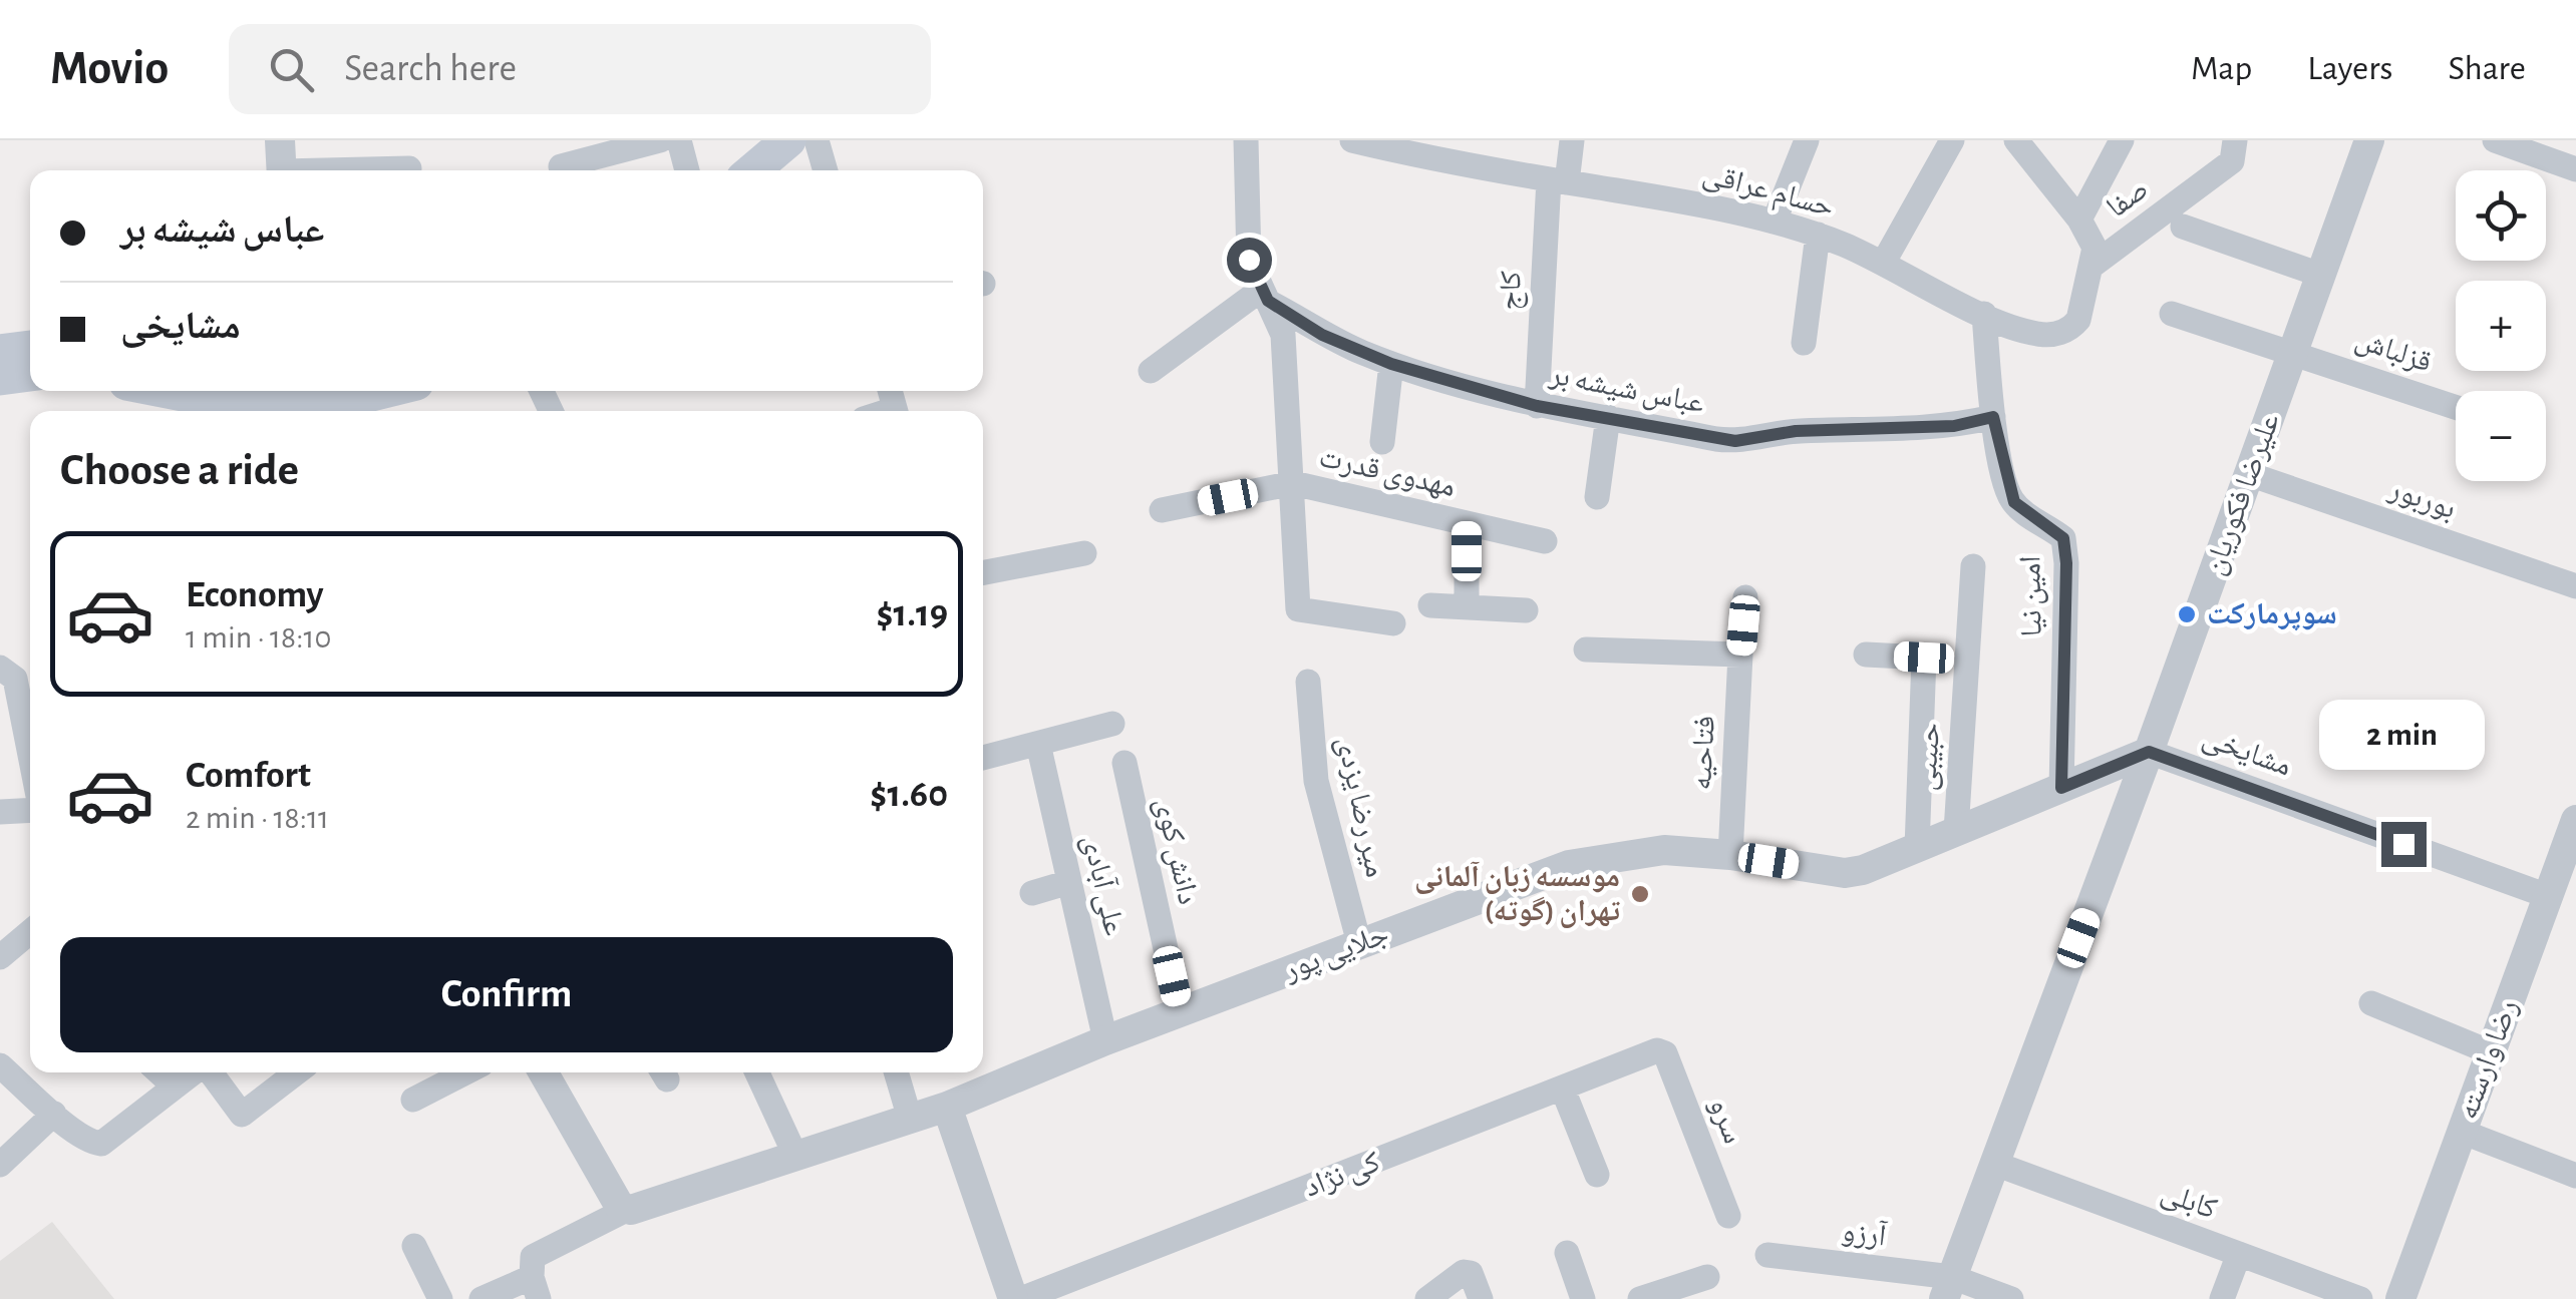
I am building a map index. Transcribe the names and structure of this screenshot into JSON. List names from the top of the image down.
{
  "streets": {
    "street": [
      "حسام عراقی",
      "صفا",
      "کاج",
      "قزلباش",
      "عباس شیشه بر",
      "مهدوی قدرت",
      "علیرضا فکوریان",
      "بوربور",
      "امین نیا",
      "مشایخی",
      "فتاحیه",
      "حبیبی",
      "میر رضا یزدی",
      "دانش کوی",
      "علی آبادی",
      "جلایی پور",
      "رضا وارسته",
      "سرو",
      "کی نژاد",
      "کابلی",
      "آرزو"
    ]
  },
  "crossings": [
    ["حسام عراقی", "صفا"],
    ["حسام عراقی", "کاج"],
    ["حسام عراقی", "امین نیا"],
    ["کاج", "عباس شیشه بر"],
    ["قزلباش", "علیرضا فکوریان"],
    ["عباس شیشه بر", "امین نیا"],
    ["علیرضا فکوریان", "بوربور"],
    ["علیرضا فکوریان", "مشایخی"],
    ["علیرضا فکوریان", "جلایی پور"],
    ["علیرضا فکوریان", "کابلی"],
    ["علیرضا فکوریان", "آرزو"],
    ["امین نیا", "جلایی پور"],
    ["مشایخی", "جلایی پور"],
    ["مشایخی", "رضا وارسته"],
    ["فتاحیه", "جلایی پور"],
    ["حبیبی", "جلایی پور"],
    ["میر رضا یزدی", "جلایی پور"],
    ["دانش کوی", "جلایی پور"],
    ["علی آبادی", "جلایی پور"],
    ["سرو", "کی نژاد"]
  ],
  "places": ["سوپرمارکت", "موسسه زبان آلمانی تهران (گوته)"],
  "page": {
    "header": "Movio",
    "search": "Search here",
    "nav": ["Map", "Layers", "Share"],
    "map_buttons": ["+", "−"],
    "banner": ["عباس شیشه بر", "مشایخی"],
    "heading": "Choose a ride",
    "list": [
      {
        "name": "Economy",
        "note": "1 min · 18:10",
        "value": "$1.19"
      },
      {
        "name": "Comfort",
        "note": "2 min · 18:11",
        "value": "$1.60"
      }
    ],
    "bubble": "2 min",
    "buttons": "Confirm"
  }
}
